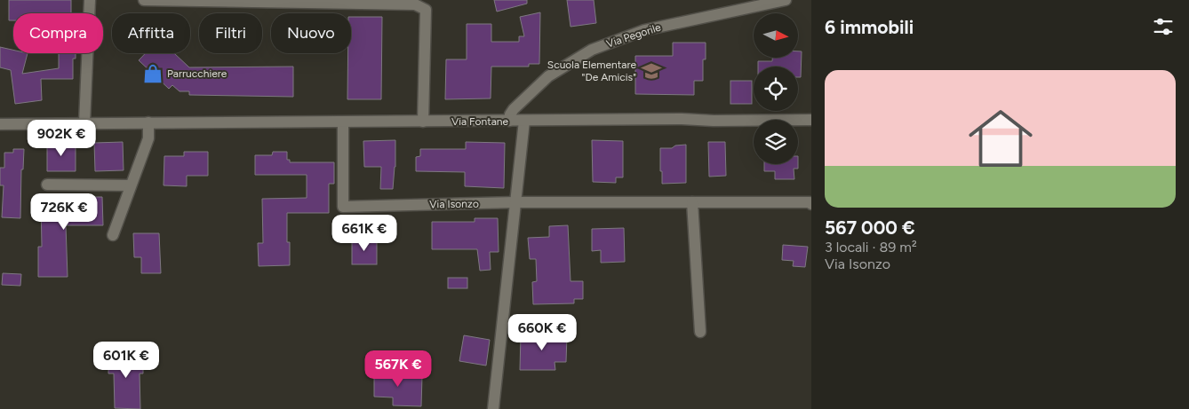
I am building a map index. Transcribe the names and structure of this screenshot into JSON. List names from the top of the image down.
{
  "streets": {
    "street": ["Via Pegorile", "Via Fontane", "Via Isonzo"]
  },
  "crossings": [
    ["Via Pegorile", "Via Fontane"],
    ["Via Fontane", "Via Isonzo"]
  ],
  "places": {
    "school or university": ["Scuola Elementare \"De Amicis\""],
    "shop": ["Parrucchiere"]
  },
  "north": "right",
  "page": {
    "heading": "6 immobili",
    "chip": [
      "Compra",
      "Affitta",
      "Filtri",
      "Nuovo"
    ],
    "list": [
      {
        "name": "567 000 €",
        "note": "3 locali · 89 m² · Via Isonzo"
      }
    ],
    "price": [
      "902K €",
      "726K €",
      "661K €",
      "660K €",
      "601K €",
      "567K €"
    ]
  }
}
